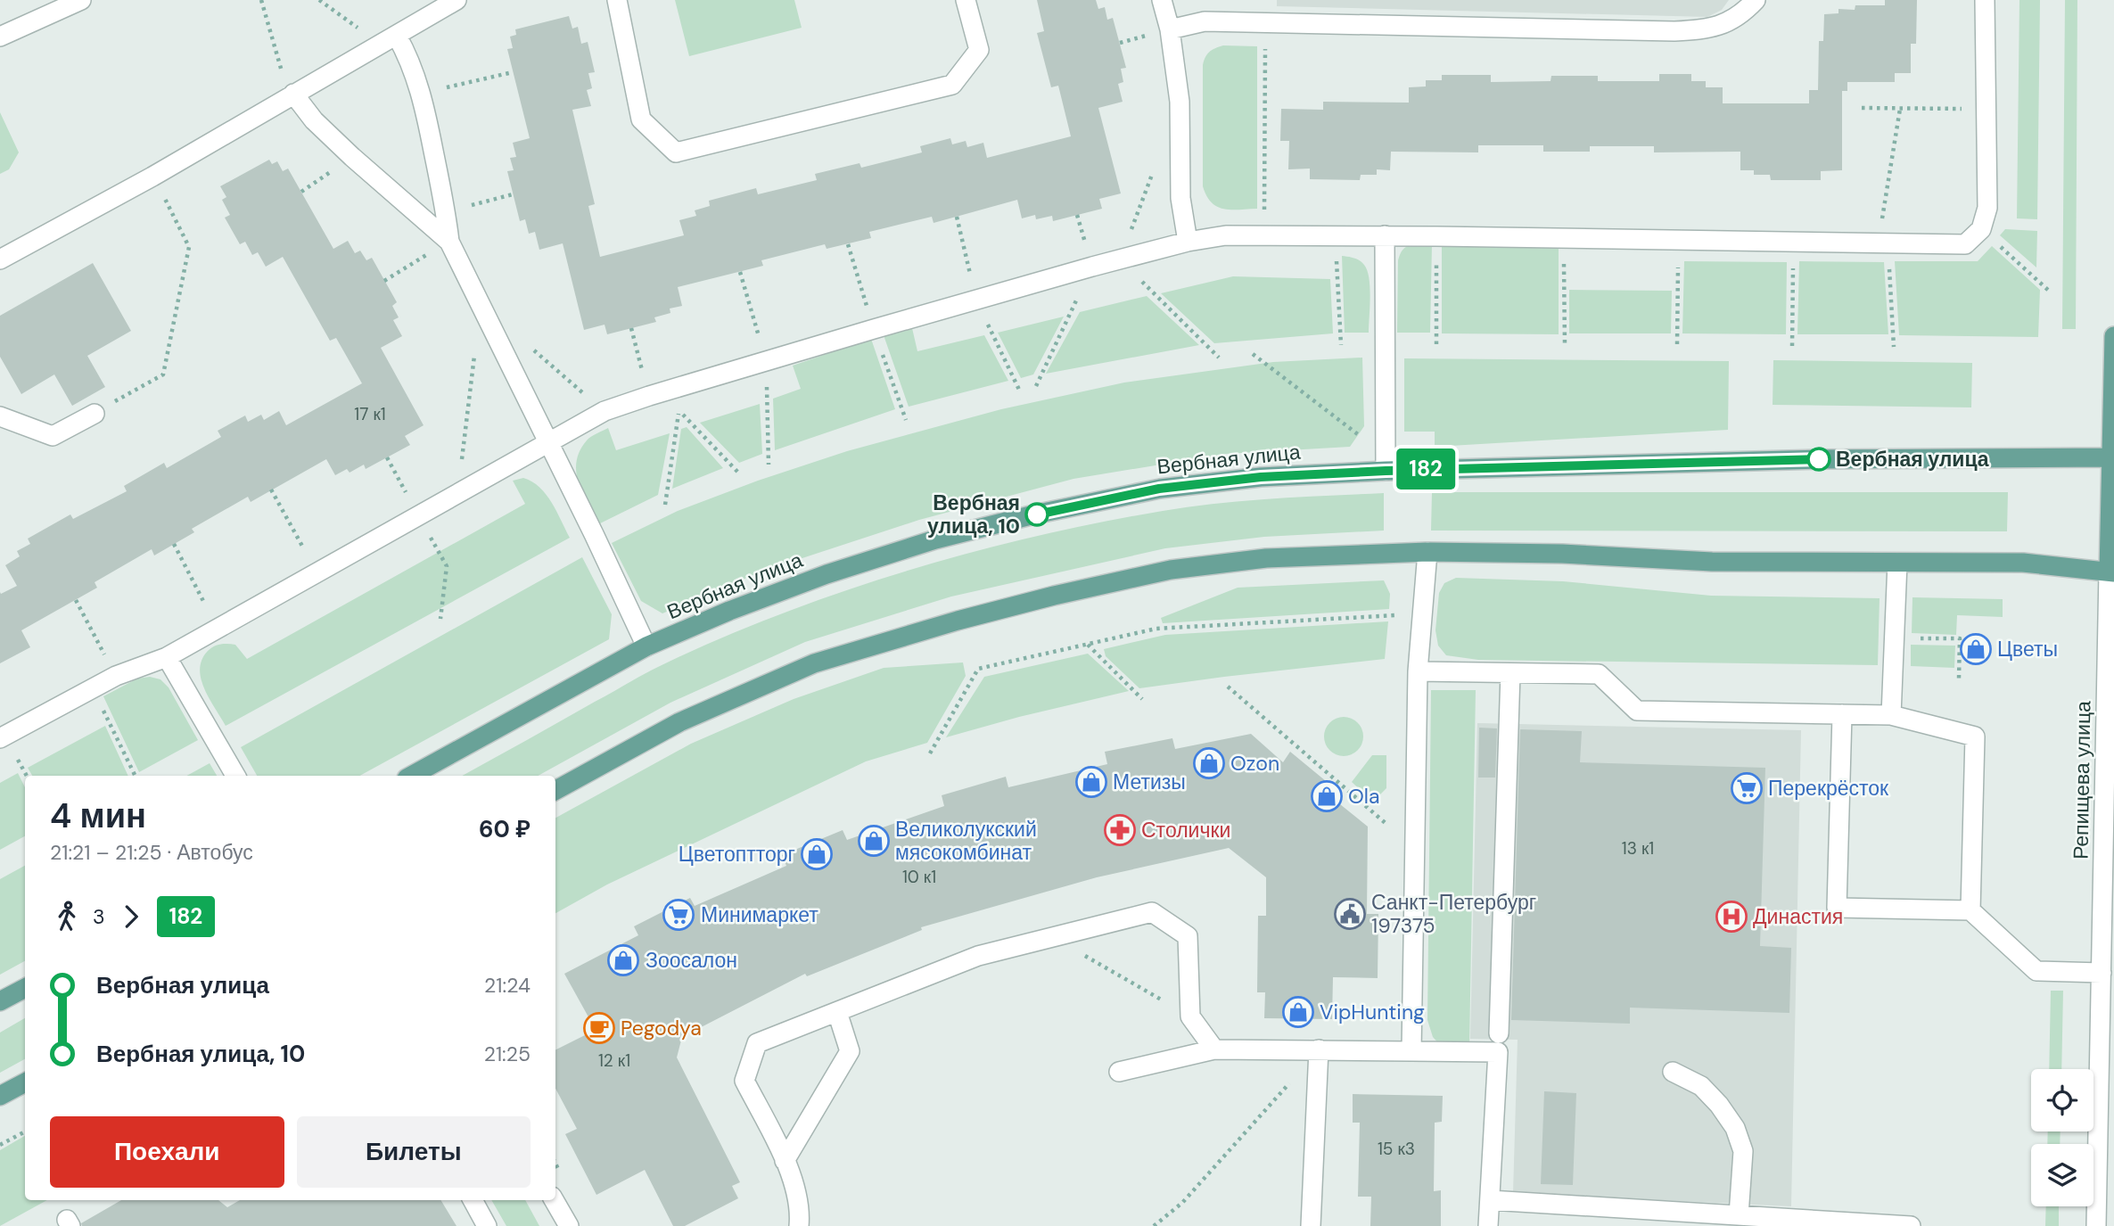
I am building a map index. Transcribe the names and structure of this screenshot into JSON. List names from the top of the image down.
{
  "streets": {
    "main road": ["Вербная улица", "Репищева улица"]
  },
  "crossings": [
    ["Вербная улица", "Репищева улица"]
  ],
  "places": {
    "other": ["Вербная улица", "Вербная улица, 10"],
    "shop": [
      "Цветы",
      "Ozon",
      "Метизы",
      "Ola",
      "Великолукский мясокомбинат",
      "Цветоптторг",
      "Зоосалон",
      "VipHunting"
    ],
    "supermarket": ["Перекрёсток", "Минимаркет"],
    "pharmacy": ["Столички"],
    "public building": ["Санкт-Петербург 197375"],
    "hospital": ["Династия"],
    "cafe": ["Pegodya"]
  },
  "lines": ["bus line 182"],
  "house_numbers": [
    "17 к1",
    "13 к1",
    "10 к1",
    "12 к1",
    "15 к3"
  ],
  "page": {
    "on_map": "182",
    "heading": ["4 мин", "21:21 – 21:25 · Автобус", "60 ₽"],
    "legs": ["3", "182"],
    "list": [
      {
        "name": "Вербная улица",
        "value": "21:24"
      },
      {
        "name": "Вербная улица, 10",
        "value": "21:25"
      }
    ],
    "buttons": ["Поехали", "Билеты"]
  }
}
